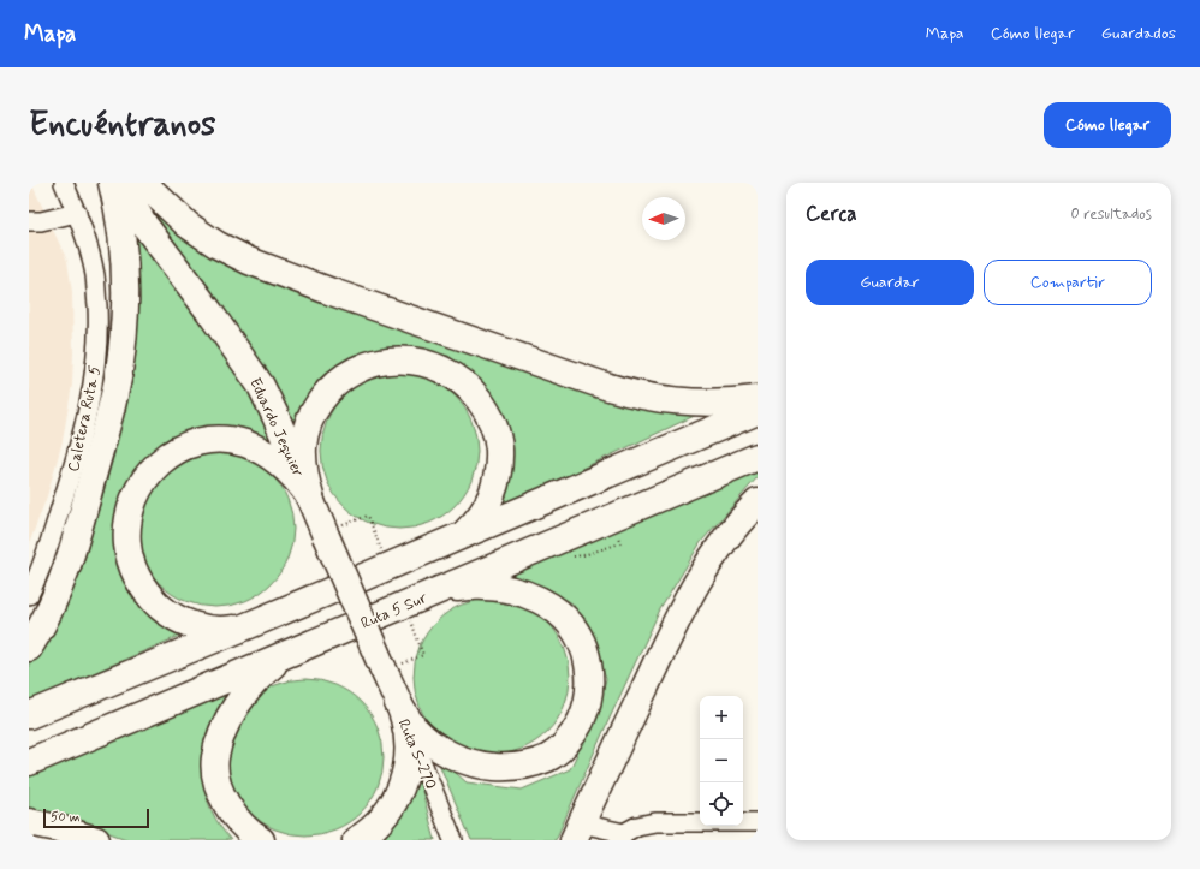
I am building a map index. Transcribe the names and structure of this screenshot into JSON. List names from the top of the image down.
{
  "streets": {
    "highway": ["Eduardo Jequier", "Ruta 5 Sur", "Ruta S-270"],
    "street": ["Caletera Ruta 5"]
  },
  "crossings": [
    ["Eduardo Jequier", "Ruta S-270"]
  ],
  "scale_bar": "50 m",
  "north": "left",
  "page": {
    "header": "Mapa",
    "nav": ["Mapa", "Cómo llegar", "Guardados"],
    "buttons": [
      "Cómo llegar",
      ["Guardar", "Compartir"]
    ],
    "title": "Encuéntranos",
    "heading": ["Cerca", "0 resultados"],
    "map_buttons": ["+", "−"],
    "scale": "50 m"
  }
}
